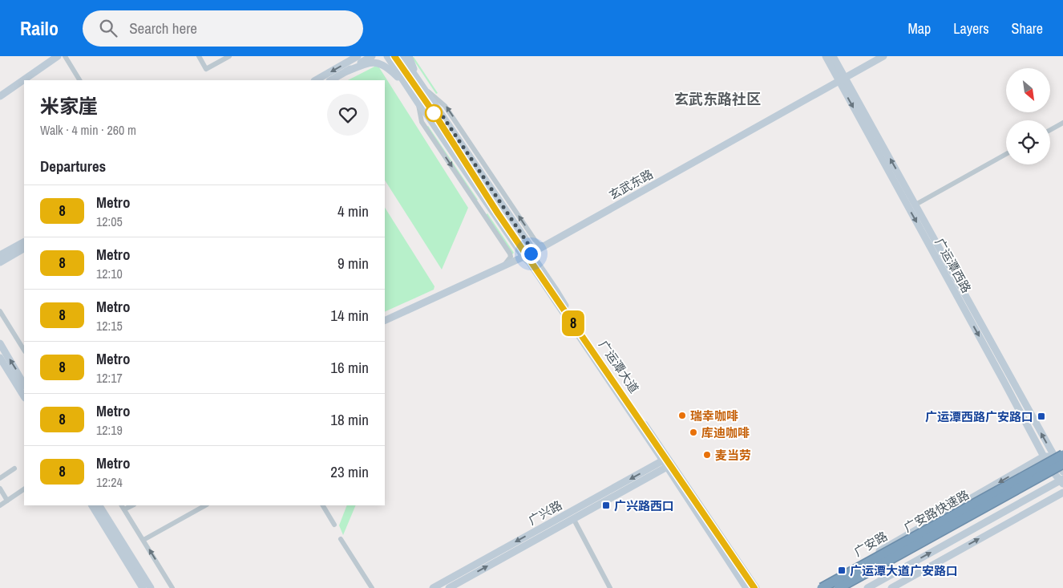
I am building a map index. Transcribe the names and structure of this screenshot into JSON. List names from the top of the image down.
{
  "streets": {
    "highway": ["广安路快速路"],
    "main road": [
      "玄武东路",
      "广运潭西路",
      "广运潭大道",
      "广兴路",
      "广安路"
    ]
  },
  "crossings": [
    ["玄武东路", "广运潭西路"],
    ["玄武东路", "广运潭大道"],
    ["广运潭西路", "广安路快速路"],
    ["广运潭西路", "广安路"],
    ["广运潭大道", "广兴路"],
    ["广安路快速路", "广安路"]
  ],
  "districts": ["玄武东路社区"],
  "places": {
    "other": ["瑞幸咖啡", "库迪咖啡", "麦当劳"],
    "transit": ["广运潭西路广安路口", "广兴路西口", "广运潭大道广安路口"]
  },
  "lines": ["metro line 8"],
  "north": "bottom right",
  "page": {
    "header": "Railo",
    "search": "Search here",
    "nav": ["Map", "Layers", "Share"],
    "on_map": "8",
    "heading": [
      ["米家崖", "Walk · 4 min · 260 m"],
      "Departures"
    ],
    "list": [
      {
        "mark": "8",
        "name": "Metro",
        "note": "12:05",
        "value": "4 min"
      },
      {
        "mark": "8",
        "name": "Metro",
        "note": "12:10",
        "value": "9 min"
      },
      {
        "mark": "8",
        "name": "Metro",
        "note": "12:15",
        "value": "14 min"
      },
      {
        "mark": "8",
        "name": "Metro",
        "note": "12:17",
        "value": "16 min"
      },
      {
        "mark": "8",
        "name": "Metro",
        "note": "12:19",
        "value": "18 min"
      },
      {
        "mark": "8",
        "name": "Metro",
        "note": "12:24",
        "value": "23 min"
      }
    ]
  }
}
